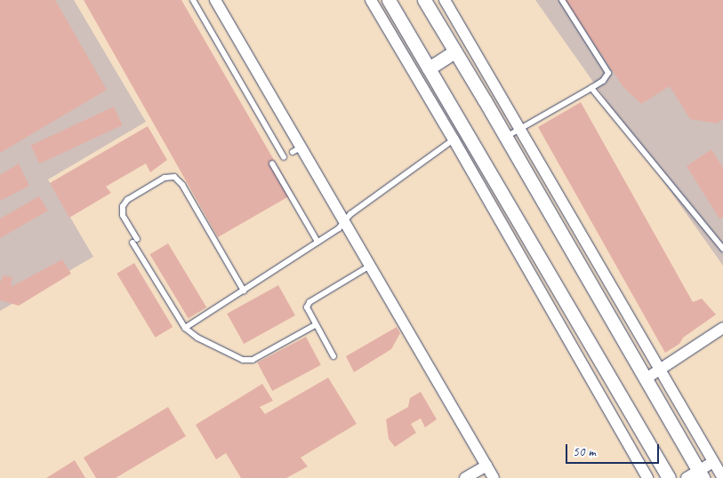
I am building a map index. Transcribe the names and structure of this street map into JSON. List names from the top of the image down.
{
  "scale_bar": "50 m"
}
